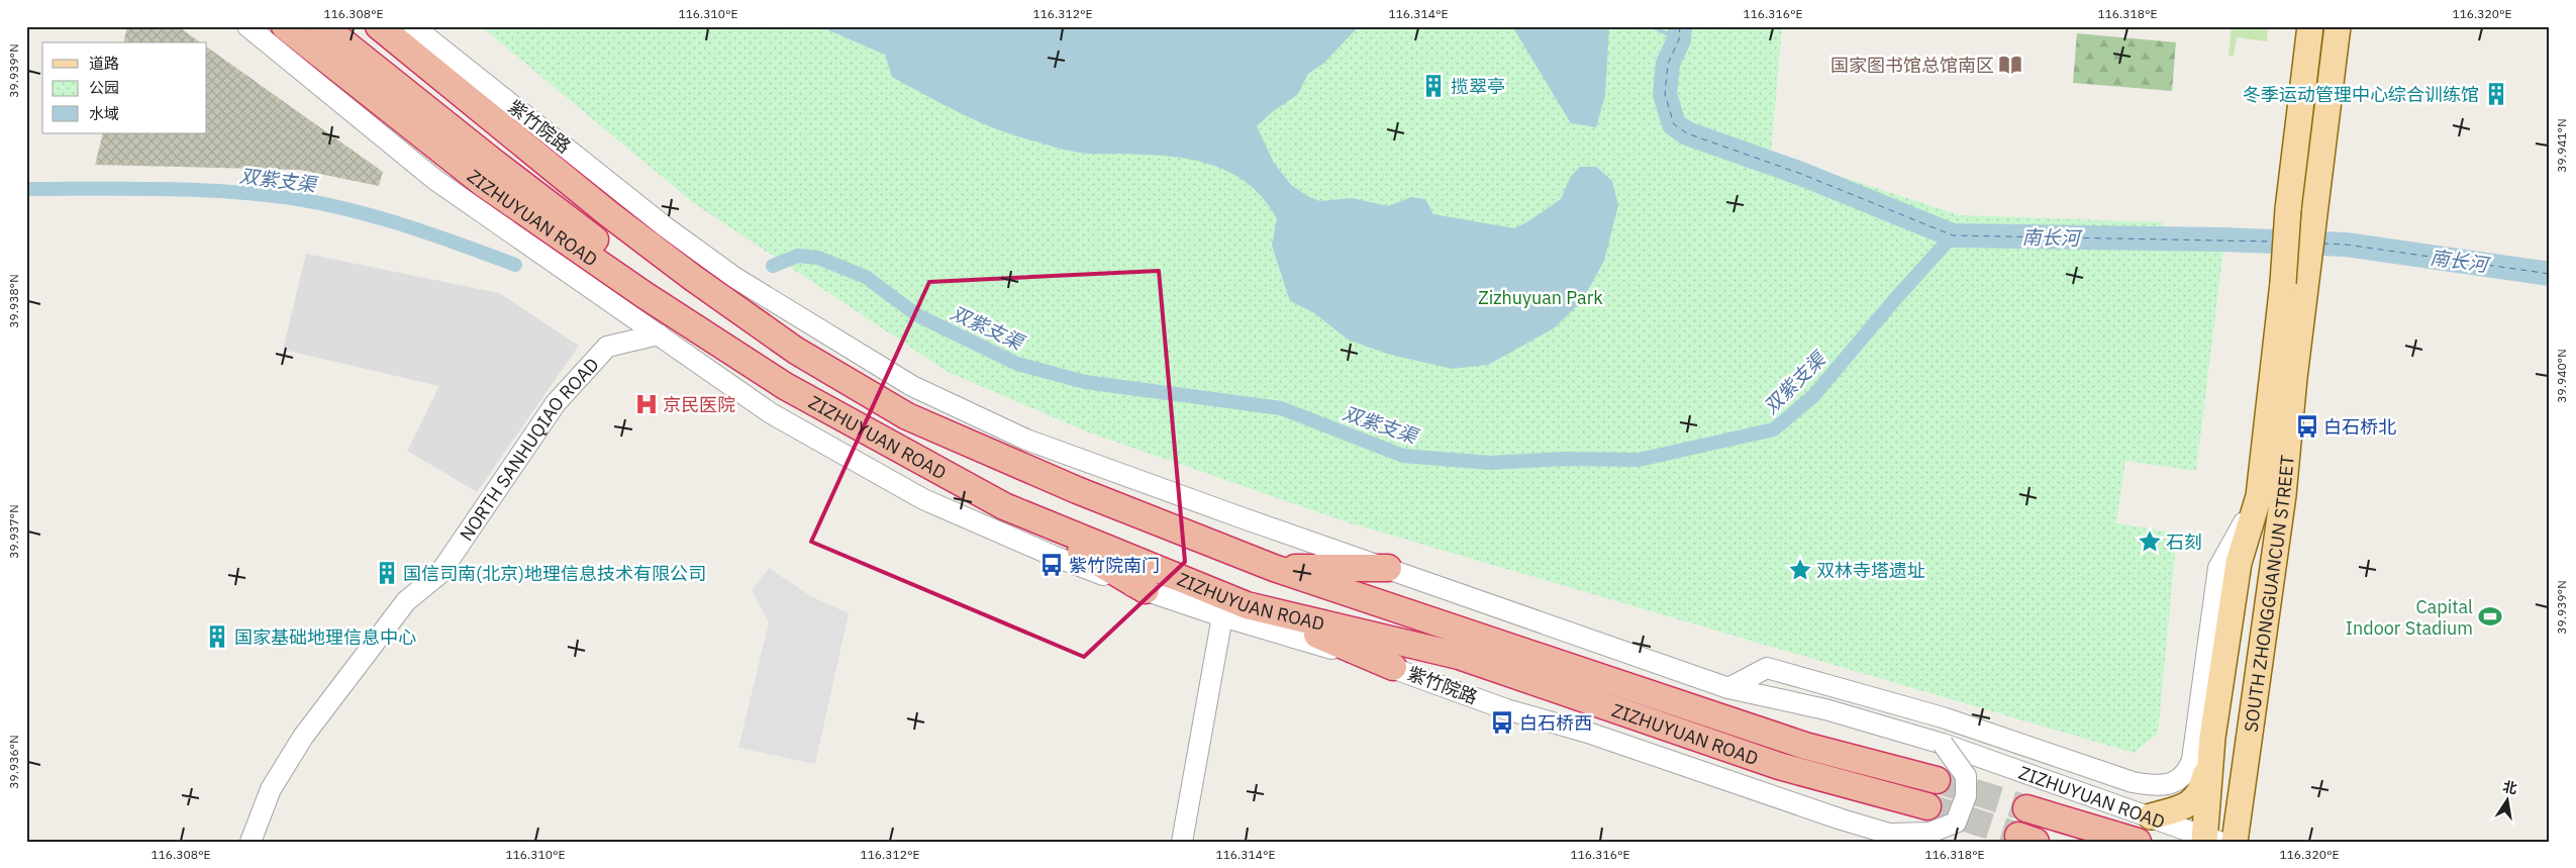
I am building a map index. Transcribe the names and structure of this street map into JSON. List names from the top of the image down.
{
  "streets": {
    "highway": ["ZIZHUYUAN ROAD"],
    "main road": ["SOUTH ZHONGGUANCUN STREET"],
    "street": ["紫竹院路", "NORTH SANHUQIAO ROAD"]
  },
  "crossings": [
    ["紫竹院路", "NORTH SANHUQIAO ROAD"],
    ["ZIZHUYUAN ROAD", "SOUTH ZHONGGUANCUN STREET"]
  ],
  "water": ["双紫支渠", "南长河"],
  "parks": ["Zizhuyuan Park"],
  "places": {
    "library": ["国家图书馆总馆南区"],
    "building": [
      "揽翠亭",
      "冬季运动管理中心综合训练馆",
      "国信司南(北京)地理信息技术有限公司",
      "国家基础地理信息中心"
    ],
    "hospital": ["京民医院"],
    "bus stop": ["白石桥北", "紫竹院南门", "白石桥西"],
    "place": ["石刻", "双林寺塔遗址"],
    "sports": ["Capital Indoor Stadium"]
  },
  "legend": ["道路", "公园", "水域"],
  "north": "top",
  "coordinates": [
    "116.308°E",
    "116.310°E",
    "116.312°E",
    "116.314°E",
    "116.316°E",
    "116.318°E",
    "116.320°E",
    "39.939°N",
    "39.941°N",
    "39.938°N",
    "39.940°N",
    "39.937°N",
    "39.936°N"
  ]
}
